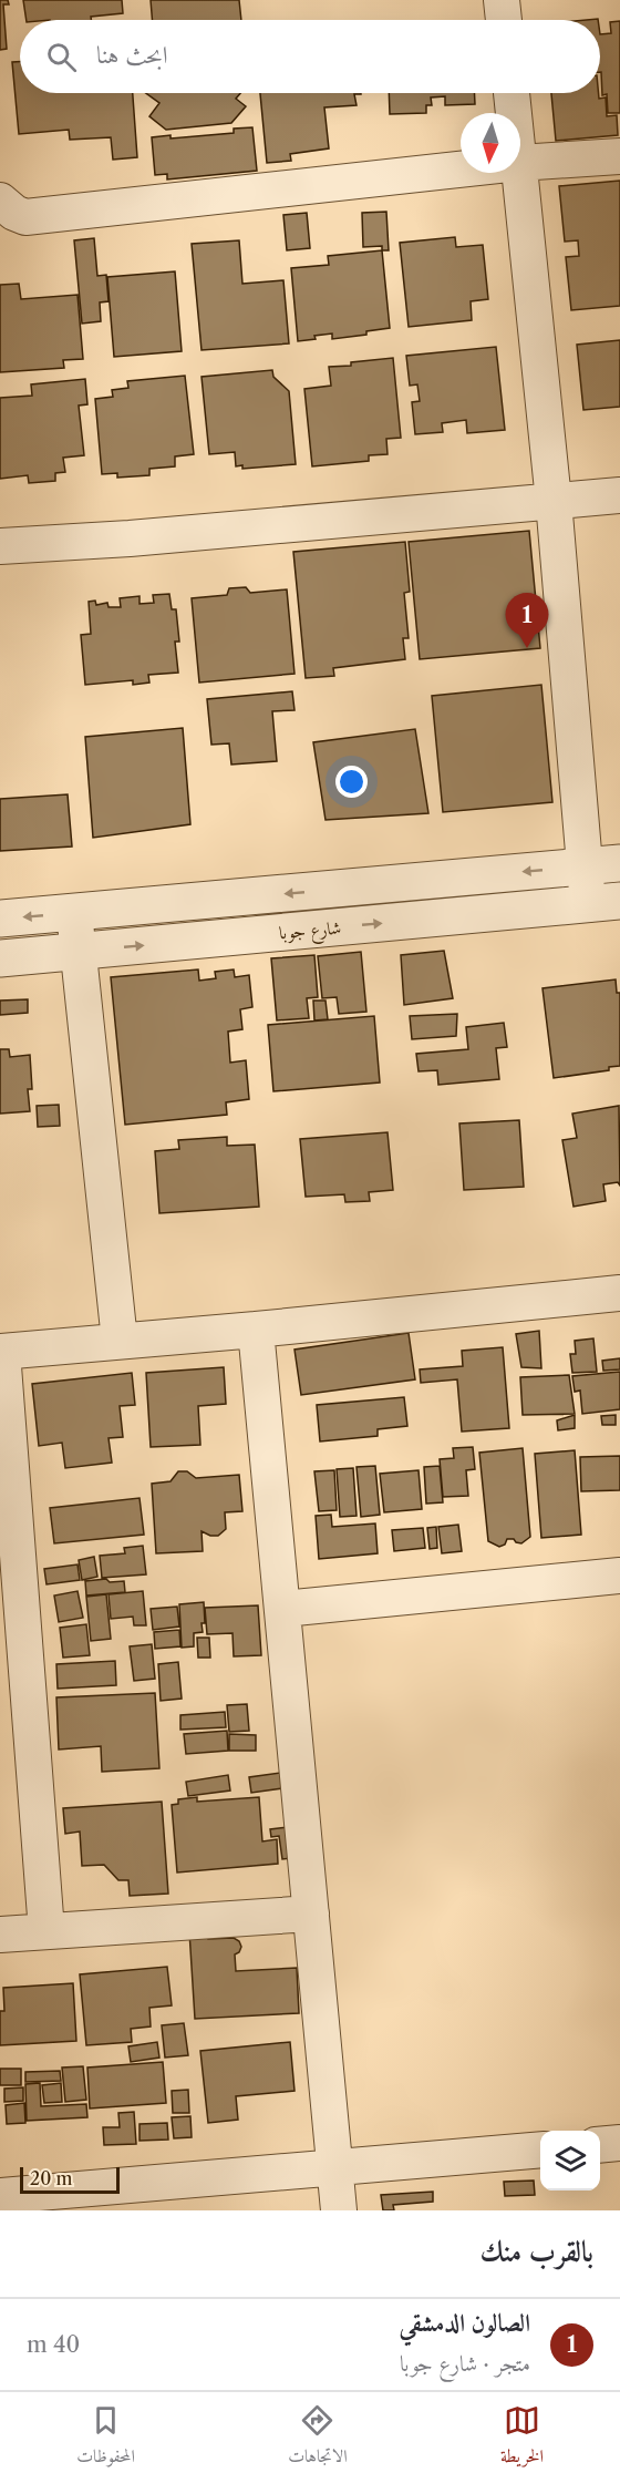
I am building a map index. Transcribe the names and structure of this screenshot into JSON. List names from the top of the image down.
{
  "streets": {
    "street": ["شارع جوبا"]
  },
  "scale_bar": "20 m",
  "north": "bottom",
  "page": {
    "search": "ابحث هنا",
    "pins": "1",
    "scale": "20 m",
    "heading": "بالقرب منك",
    "list": [
      {
        "mark": "1",
        "name": "الصالون الدمشقي",
        "note": "متجر · شارع جوبا",
        "value": "40 m"
      }
    ],
    "nav": ["الخريطة", "الاتجاهات", "المحفوظات"]
  }
}
